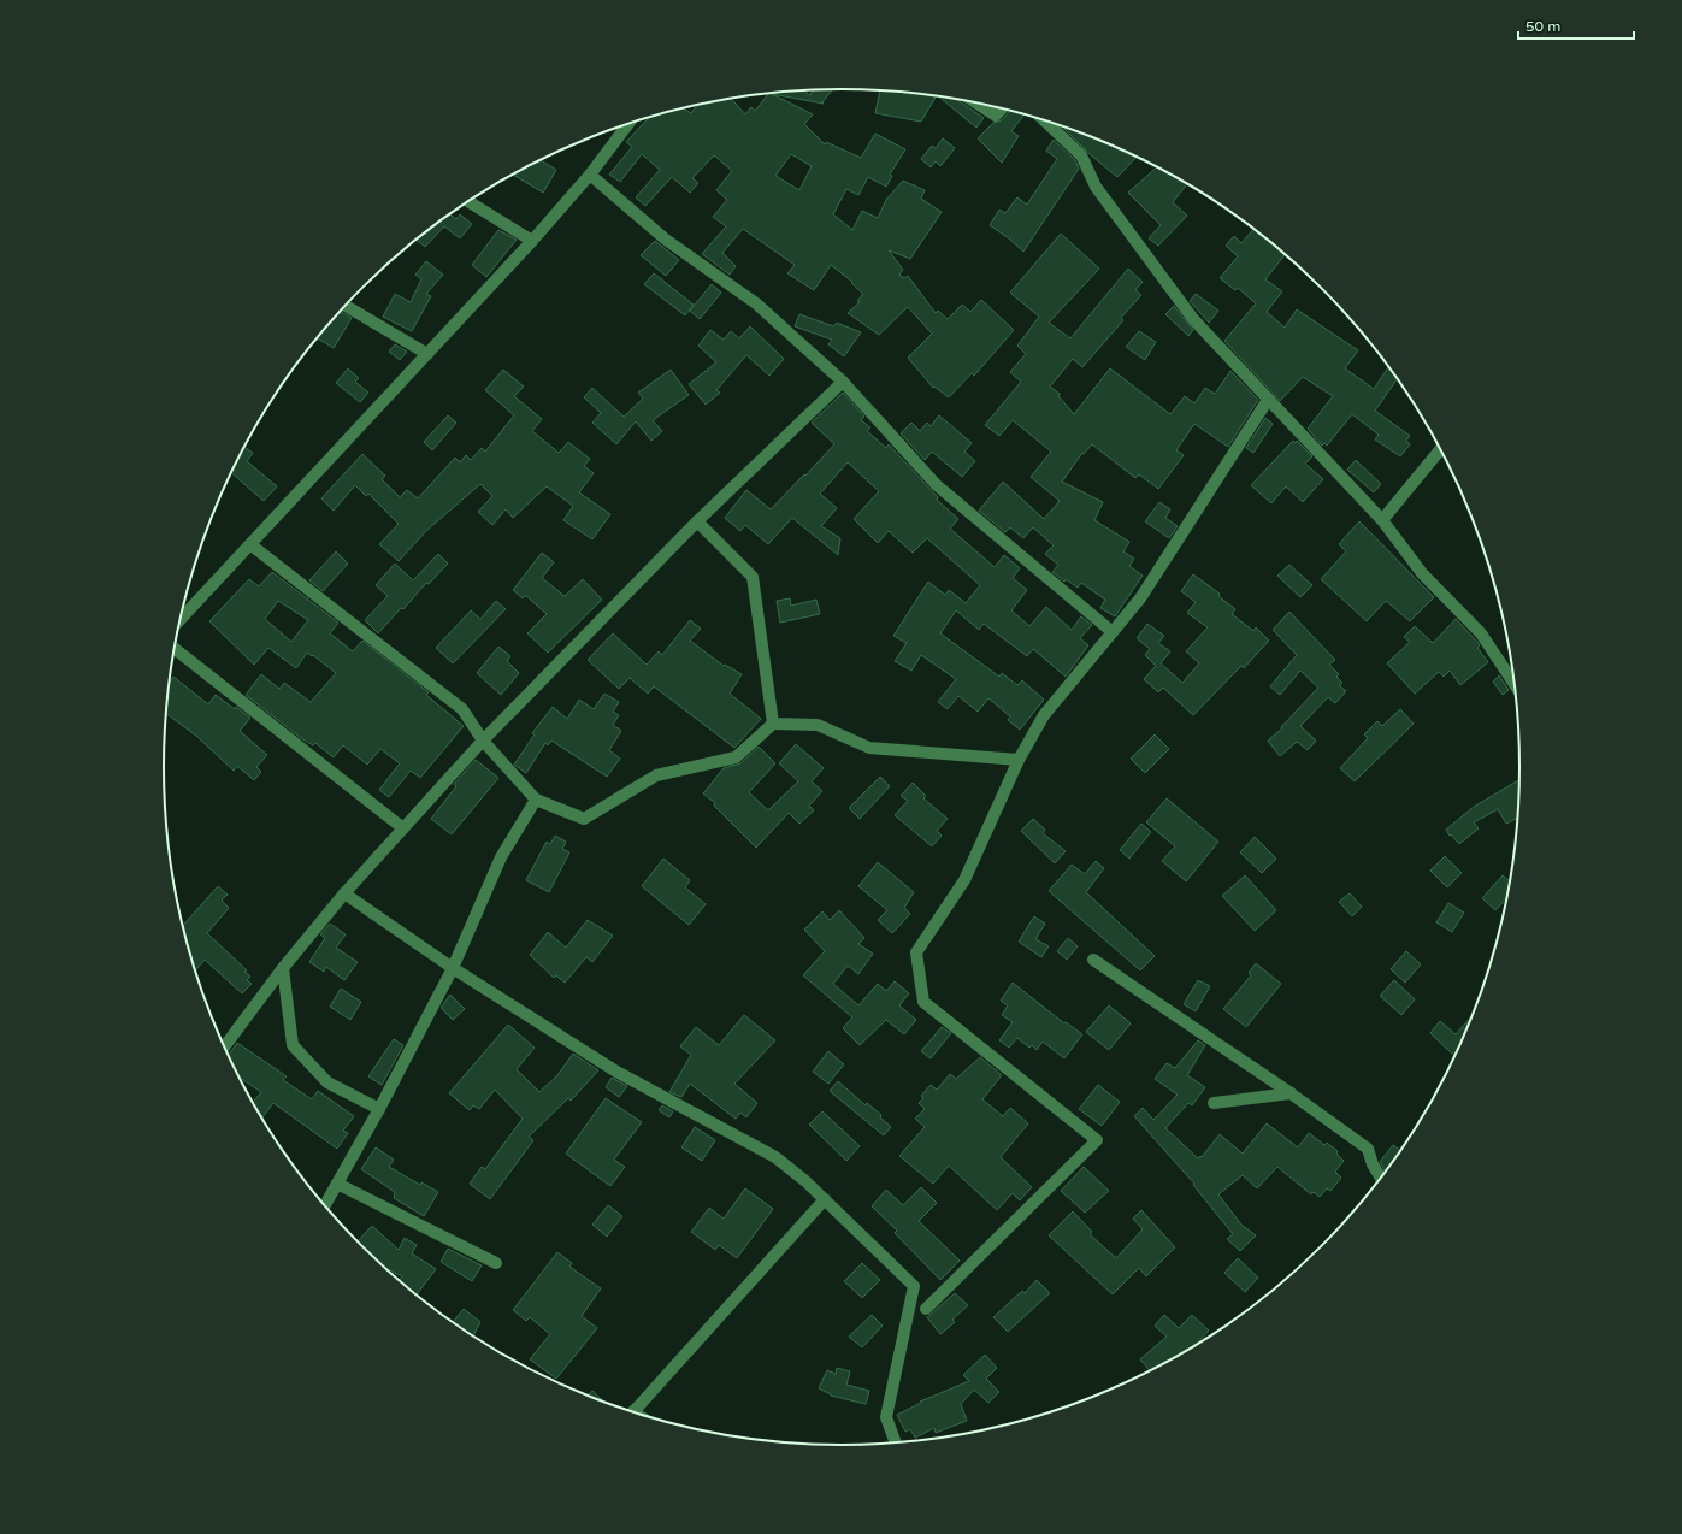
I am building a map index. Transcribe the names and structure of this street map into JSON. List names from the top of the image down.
{
  "scale_bar": "50 m"
}
